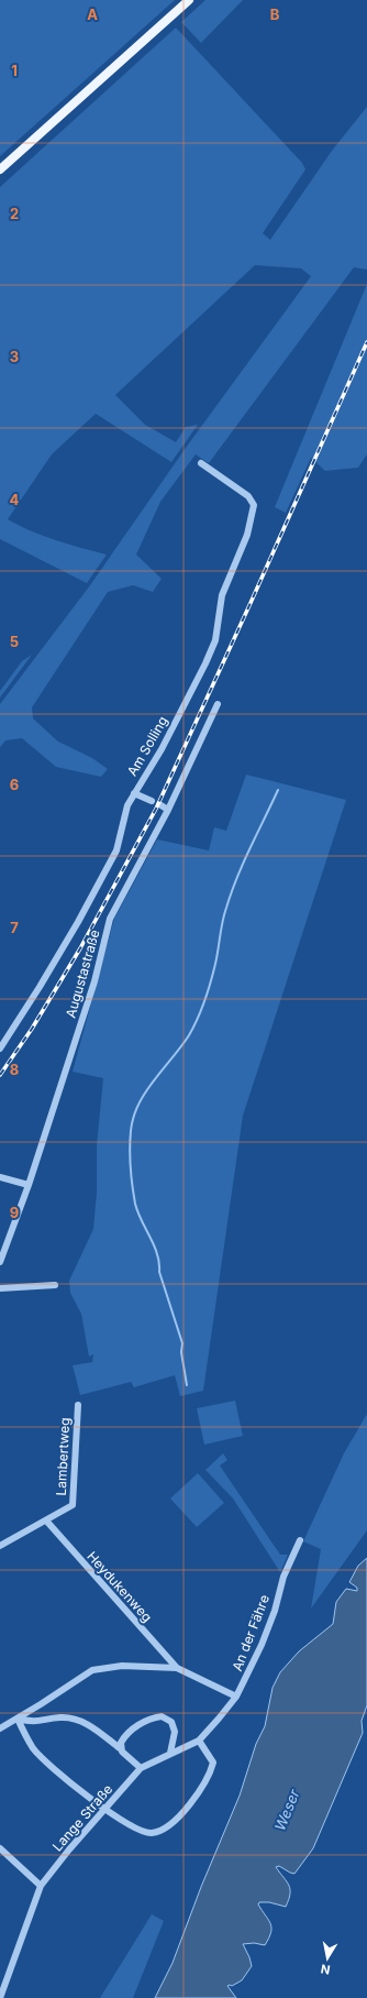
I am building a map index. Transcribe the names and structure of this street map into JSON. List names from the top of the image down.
{
  "streets": {
    "street": [
      "Am Solling",
      "Augustastraße",
      "Lambertweg",
      "Heydukenweg",
      "An der Fähre",
      "Lange Straße"
    ]
  },
  "crossings": [
    ["Lambertweg", "Heydukenweg"],
    ["An der Fähre", "Lange Straße"]
  ],
  "water": ["Weser"],
  "north": "bottom",
  "grid": {
    "columns": ["A", "B"],
    "rows": [
      "1",
      "2",
      "3",
      "4",
      "5",
      "6",
      "7",
      "8",
      "9"
    ]
  }
}
